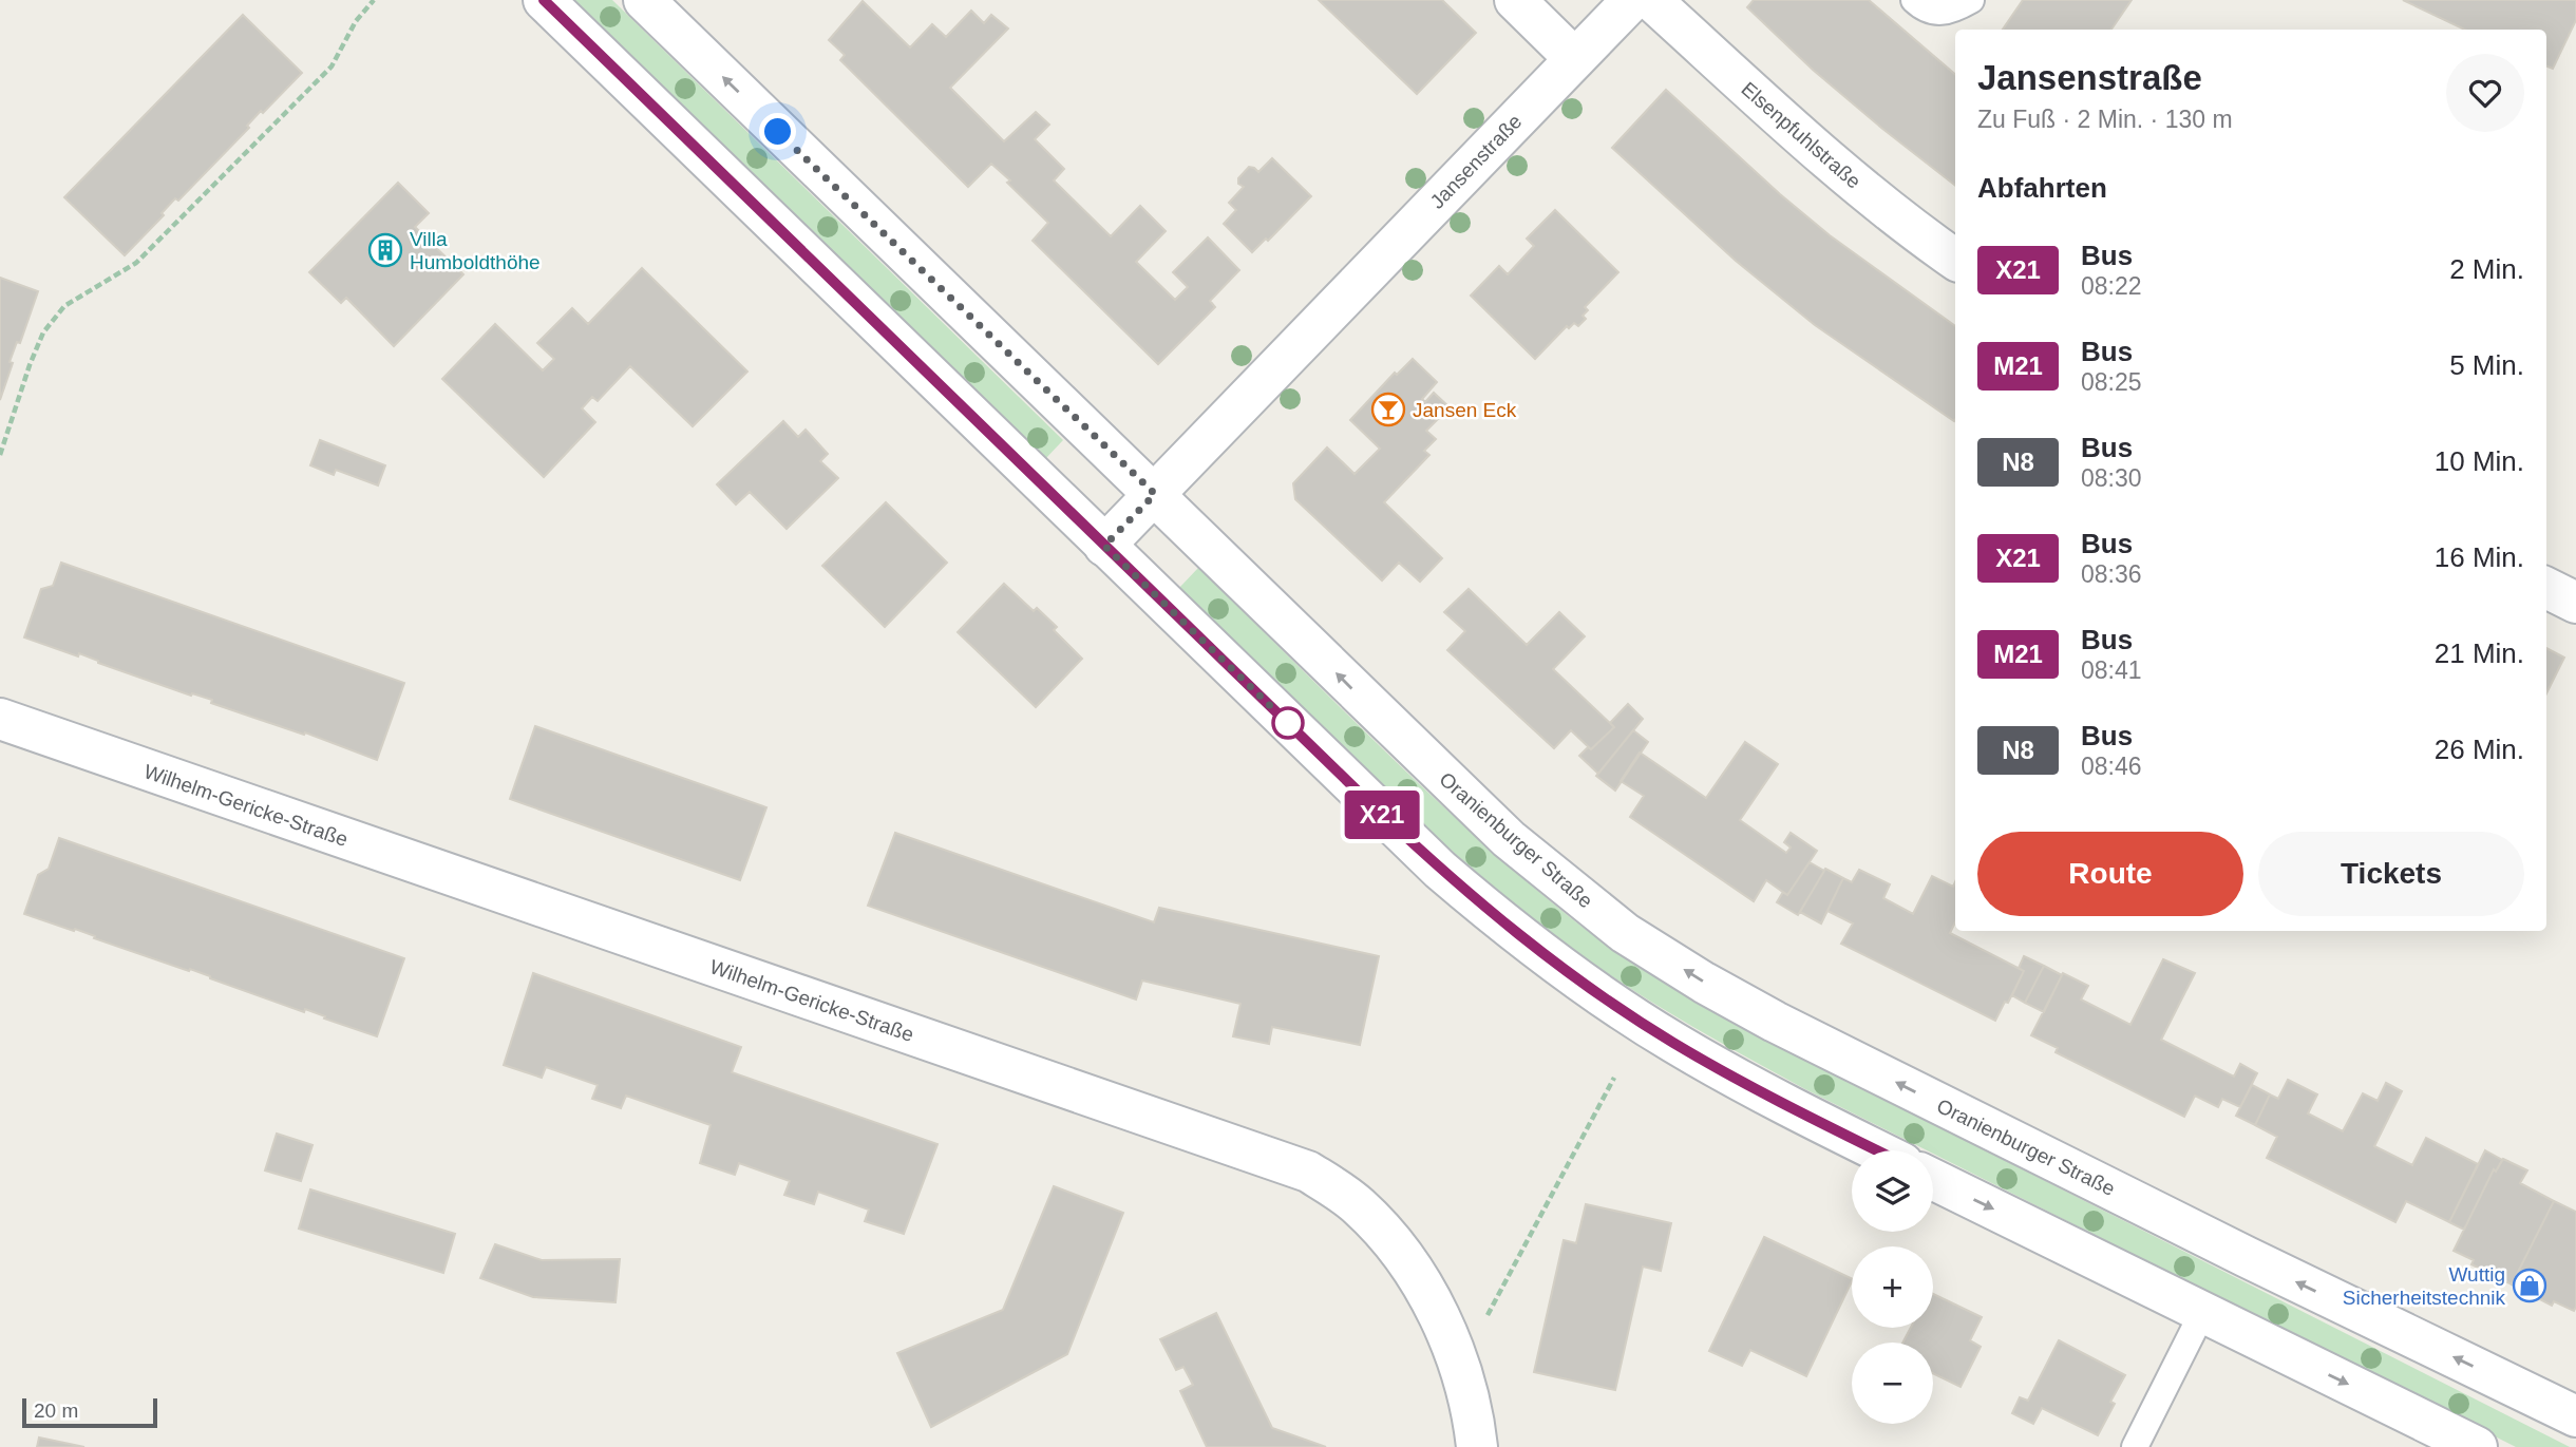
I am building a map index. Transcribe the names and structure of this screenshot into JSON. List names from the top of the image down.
{
  "streets": {
    "main road": [
      "Elsenpfuhlstraße",
      "Jansenstraße",
      "Wilhelm-Gericke-Straße",
      "Oranienburger Straße"
    ]
  },
  "crossings": [
    ["Jansenstraße", "Oranienburger Straße"]
  ],
  "places": {
    "building": ["Villa Humboldthöhe"],
    "bar": ["Jansen Eck"],
    "shop": ["Wuttig Sicherheitstechnik"]
  },
  "lines": ["bus line X21"],
  "scale_bar": "20 m",
  "page": {
    "on_map": "X21",
    "heading": [
      ["Jansenstraße", "Zu Fuß · 2 Min. · 130 m"],
      "Abfahrten"
    ],
    "list": [
      {
        "mark": "X21",
        "name": "Bus",
        "note": "08:22",
        "value": "2 Min."
      },
      {
        "mark": "M21",
        "name": "Bus",
        "note": "08:25",
        "value": "5 Min."
      },
      {
        "mark": "N8",
        "name": "Bus",
        "note": "08:30",
        "value": "10 Min."
      },
      {
        "mark": "X21",
        "name": "Bus",
        "note": "08:36",
        "value": "16 Min."
      },
      {
        "mark": "M21",
        "name": "Bus",
        "note": "08:41",
        "value": "21 Min."
      },
      {
        "mark": "N8",
        "name": "Bus",
        "note": "08:46",
        "value": "26 Min."
      }
    ],
    "buttons": ["Route", "Tickets"],
    "map_buttons": ["+", "−"],
    "scale": "20 m"
  }
}
